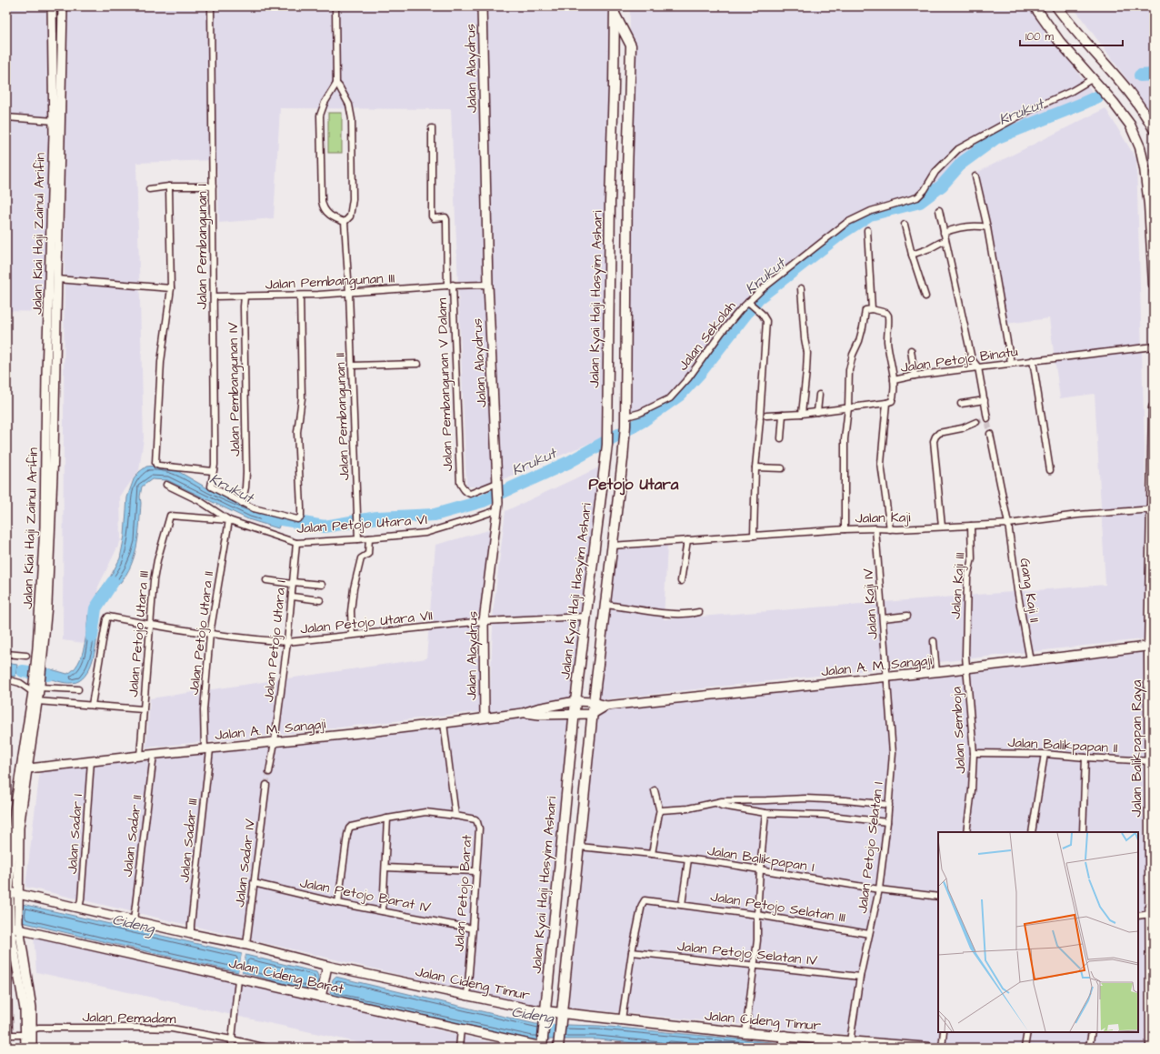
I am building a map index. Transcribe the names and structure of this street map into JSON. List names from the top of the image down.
{
  "streets": {
    "main road": ["Jalan Kyai Haji Hasyim Ashari", "Jalan Balikpapan Raya", "Jalan Cideng Timur"],
    "street": [
      "Jalan Alaydrus",
      "Jalan Kiai Haji Zainul Arifin",
      "Jalan Pembangunan I",
      "Jalan Pembangunan III",
      "Jalan Sekolah",
      "Jalan Petojo Binatu",
      "Jalan Pembangunan V Dalam",
      "Jalan Pembangunan IV",
      "Jalan Pembangunan II",
      "Jalan Kaji",
      "Jalan Petojo Utara VI",
      "Jalan Kaji III",
      "Gang Kaji II",
      "Jalan Kaji IV",
      "Jalan Petojo Utara VII",
      "Jalan Petojo Utara II",
      "Jalan Petojo Utara III",
      "Jalan Petojo Utara I",
      "Jalan A. M. Sangaji",
      "Jalan Semboja",
      "Jalan Balikpapan II",
      "Jalan Sadar I",
      "Jalan Sadar II",
      "Jalan Sadar III",
      "Jalan Petojo Selatan I",
      "Jalan Balikpapan I",
      "Jalan Sadar IV",
      "Jalan Petojo Barat",
      "Jalan Petojo Barat IV",
      "Jalan Petojo Selatan III",
      "Jalan Petojo Selatan IV",
      "Jalan Cideng Barat",
      "Jalan Pemadam"
    ]
  },
  "crossings": [
    ["Jalan Alaydrus", "Jalan Pembangunan III"],
    ["Jalan Alaydrus", "Jalan Pembangunan V Dalam"],
    ["Jalan Alaydrus", "Jalan Petojo Utara VI"],
    ["Jalan Alaydrus", "Jalan Petojo Utara VII"],
    ["Jalan Alaydrus", "Jalan A. M. Sangaji"],
    ["Jalan Pembangunan I", "Jalan Pembangunan III"],
    ["Jalan Pembangunan I", "Jalan Pembangunan IV"],
    ["Jalan Pembangunan III", "Jalan Pembangunan V Dalam"],
    ["Jalan Pembangunan III", "Jalan Pembangunan IV"],
    ["Jalan Pembangunan III", "Jalan Pembangunan II"],
    ["Jalan Kyai Haji Hasyim Ashari", "Jalan Petojo Utara VII"],
    ["Jalan Kyai Haji Hasyim Ashari", "Jalan A. M. Sangaji"],
    ["Jalan Kyai Haji Hasyim Ashari", "Jalan Cideng Barat"],
    ["Jalan Kyai Haji Hasyim Ashari", "Jalan Cideng Timur"],
    ["Jalan Pembangunan II", "Jalan Petojo Utara VI"],
    ["Jalan Kaji", "Jalan Kaji III"],
    ["Jalan Kaji", "Gang Kaji II"],
    ["Jalan Kaji", "Jalan Kaji IV"],
    ["Jalan Kaji", "Jalan Balikpapan Raya"],
    ["Jalan Petojo Utara VI", "Jalan Petojo Utara II"],
    ["Jalan Petojo Utara VI", "Jalan Petojo Utara III"],
    ["Jalan Petojo Utara VI", "Jalan Petojo Utara I"],
    ["Jalan Kaji III", "Jalan A. M. Sangaji"],
    ["Jalan Kaji III", "Jalan Semboja"],
    ["Gang Kaji II", "Jalan A. M. Sangaji"],
    ["Jalan Kaji IV", "Jalan A. M. Sangaji"],
    ["Jalan Kaji IV", "Jalan Petojo Selatan I"],
    ["Jalan Petojo Utara VII", "Jalan Petojo Utara II"],
    ["Jalan Petojo Utara VII", "Jalan Petojo Utara III"],
    ["Jalan Petojo Utara VII", "Jalan Petojo Utara I"],
    ["Jalan Petojo Utara II", "Jalan A. M. Sangaji"],
    ["Jalan Petojo Utara II", "Jalan Sadar III"],
    ["Jalan Petojo Utara III", "Jalan A. M. Sangaji"],
    ["Jalan Petojo Utara I", "Jalan A. M. Sangaji"],
    ["Jalan A. M. Sangaji", "Jalan Semboja"],
    ["Jalan A. M. Sangaji", "Jalan Balikpapan Raya"],
    ["Jalan A. M. Sangaji", "Jalan Sadar I"],
    ["Jalan A. M. Sangaji", "Jalan Sadar II"],
    ["Jalan A. M. Sangaji", "Jalan Sadar III"],
    ["Jalan A. M. Sangaji", "Jalan Petojo Selatan I"],
    ["Jalan A. M. Sangaji", "Jalan Petojo Barat"],
    ["Jalan Semboja", "Jalan Balikpapan II"],
    ["Jalan Balikpapan II", "Jalan Balikpapan Raya"],
    ["Jalan Sadar I", "Jalan Cideng Timur"],
    ["Jalan Sadar II", "Jalan Cideng Timur"],
    ["Jalan Sadar III", "Jalan Cideng Timur"],
    ["Jalan Petojo Selatan I", "Jalan Balikpapan I"],
    ["Jalan Petojo Selatan I", "Jalan Petojo Selatan III"],
    ["Jalan Petojo Selatan I", "Jalan Petojo Selatan IV"],
    ["Jalan Petojo Selatan I", "Jalan Cideng Timur"],
    ["Jalan Sadar IV", "Jalan Petojo Barat IV"],
    ["Jalan Sadar IV", "Jalan Cideng Timur"],
    ["Jalan Petojo Barat", "Jalan Petojo Barat IV"],
    ["Jalan Petojo Barat", "Jalan Cideng Timur"],
    ["Jalan Petojo Selatan III", "Jalan Petojo Selatan IV"],
    ["Jalan Petojo Selatan III", "Jalan Cideng Timur"]
  ],
  "districts": ["Petojo Utara"],
  "water": ["Krukut", "Cideng"],
  "scale_bar": "100 m"
}
